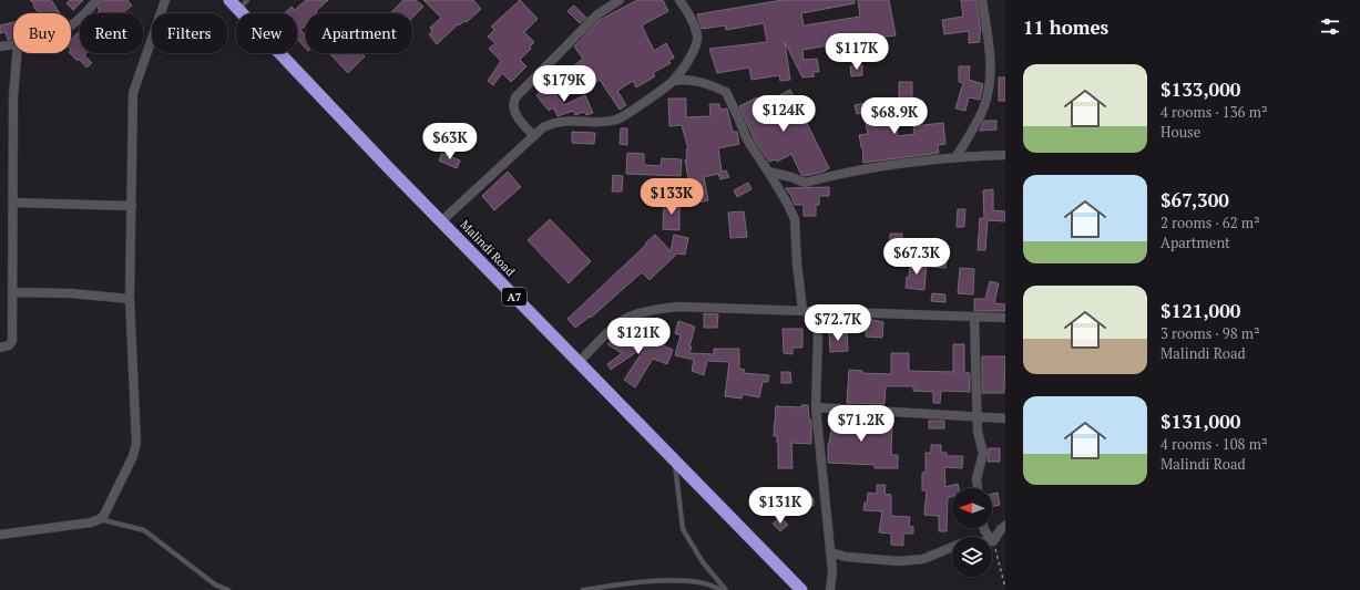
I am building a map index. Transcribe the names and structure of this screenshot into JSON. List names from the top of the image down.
{
  "streets": {
    "highway": ["Malindi Road", "A7"]
  },
  "north": "left",
  "page": {
    "heading": "11 homes",
    "chip": [
      "Buy",
      "Rent",
      "Filters",
      "New",
      "Apartment"
    ],
    "price": [
      "$117K",
      "$179K",
      "$124K",
      "$68.9K",
      "$63K",
      "$133K",
      "$67.3K",
      "$72.7K",
      "$121K",
      "$71.2K",
      "$131K"
    ],
    "list": [
      {
        "name": "$133,000",
        "note": "4 rooms · 136 m² · House"
      },
      {
        "name": "$67,300",
        "note": "2 rooms · 62 m² · Apartment"
      },
      {
        "name": "$121,000",
        "note": "3 rooms · 98 m² · Malindi Road"
      },
      {
        "name": "$131,000",
        "note": "4 rooms · 108 m² · Malindi Road"
      }
    ]
  }
}
